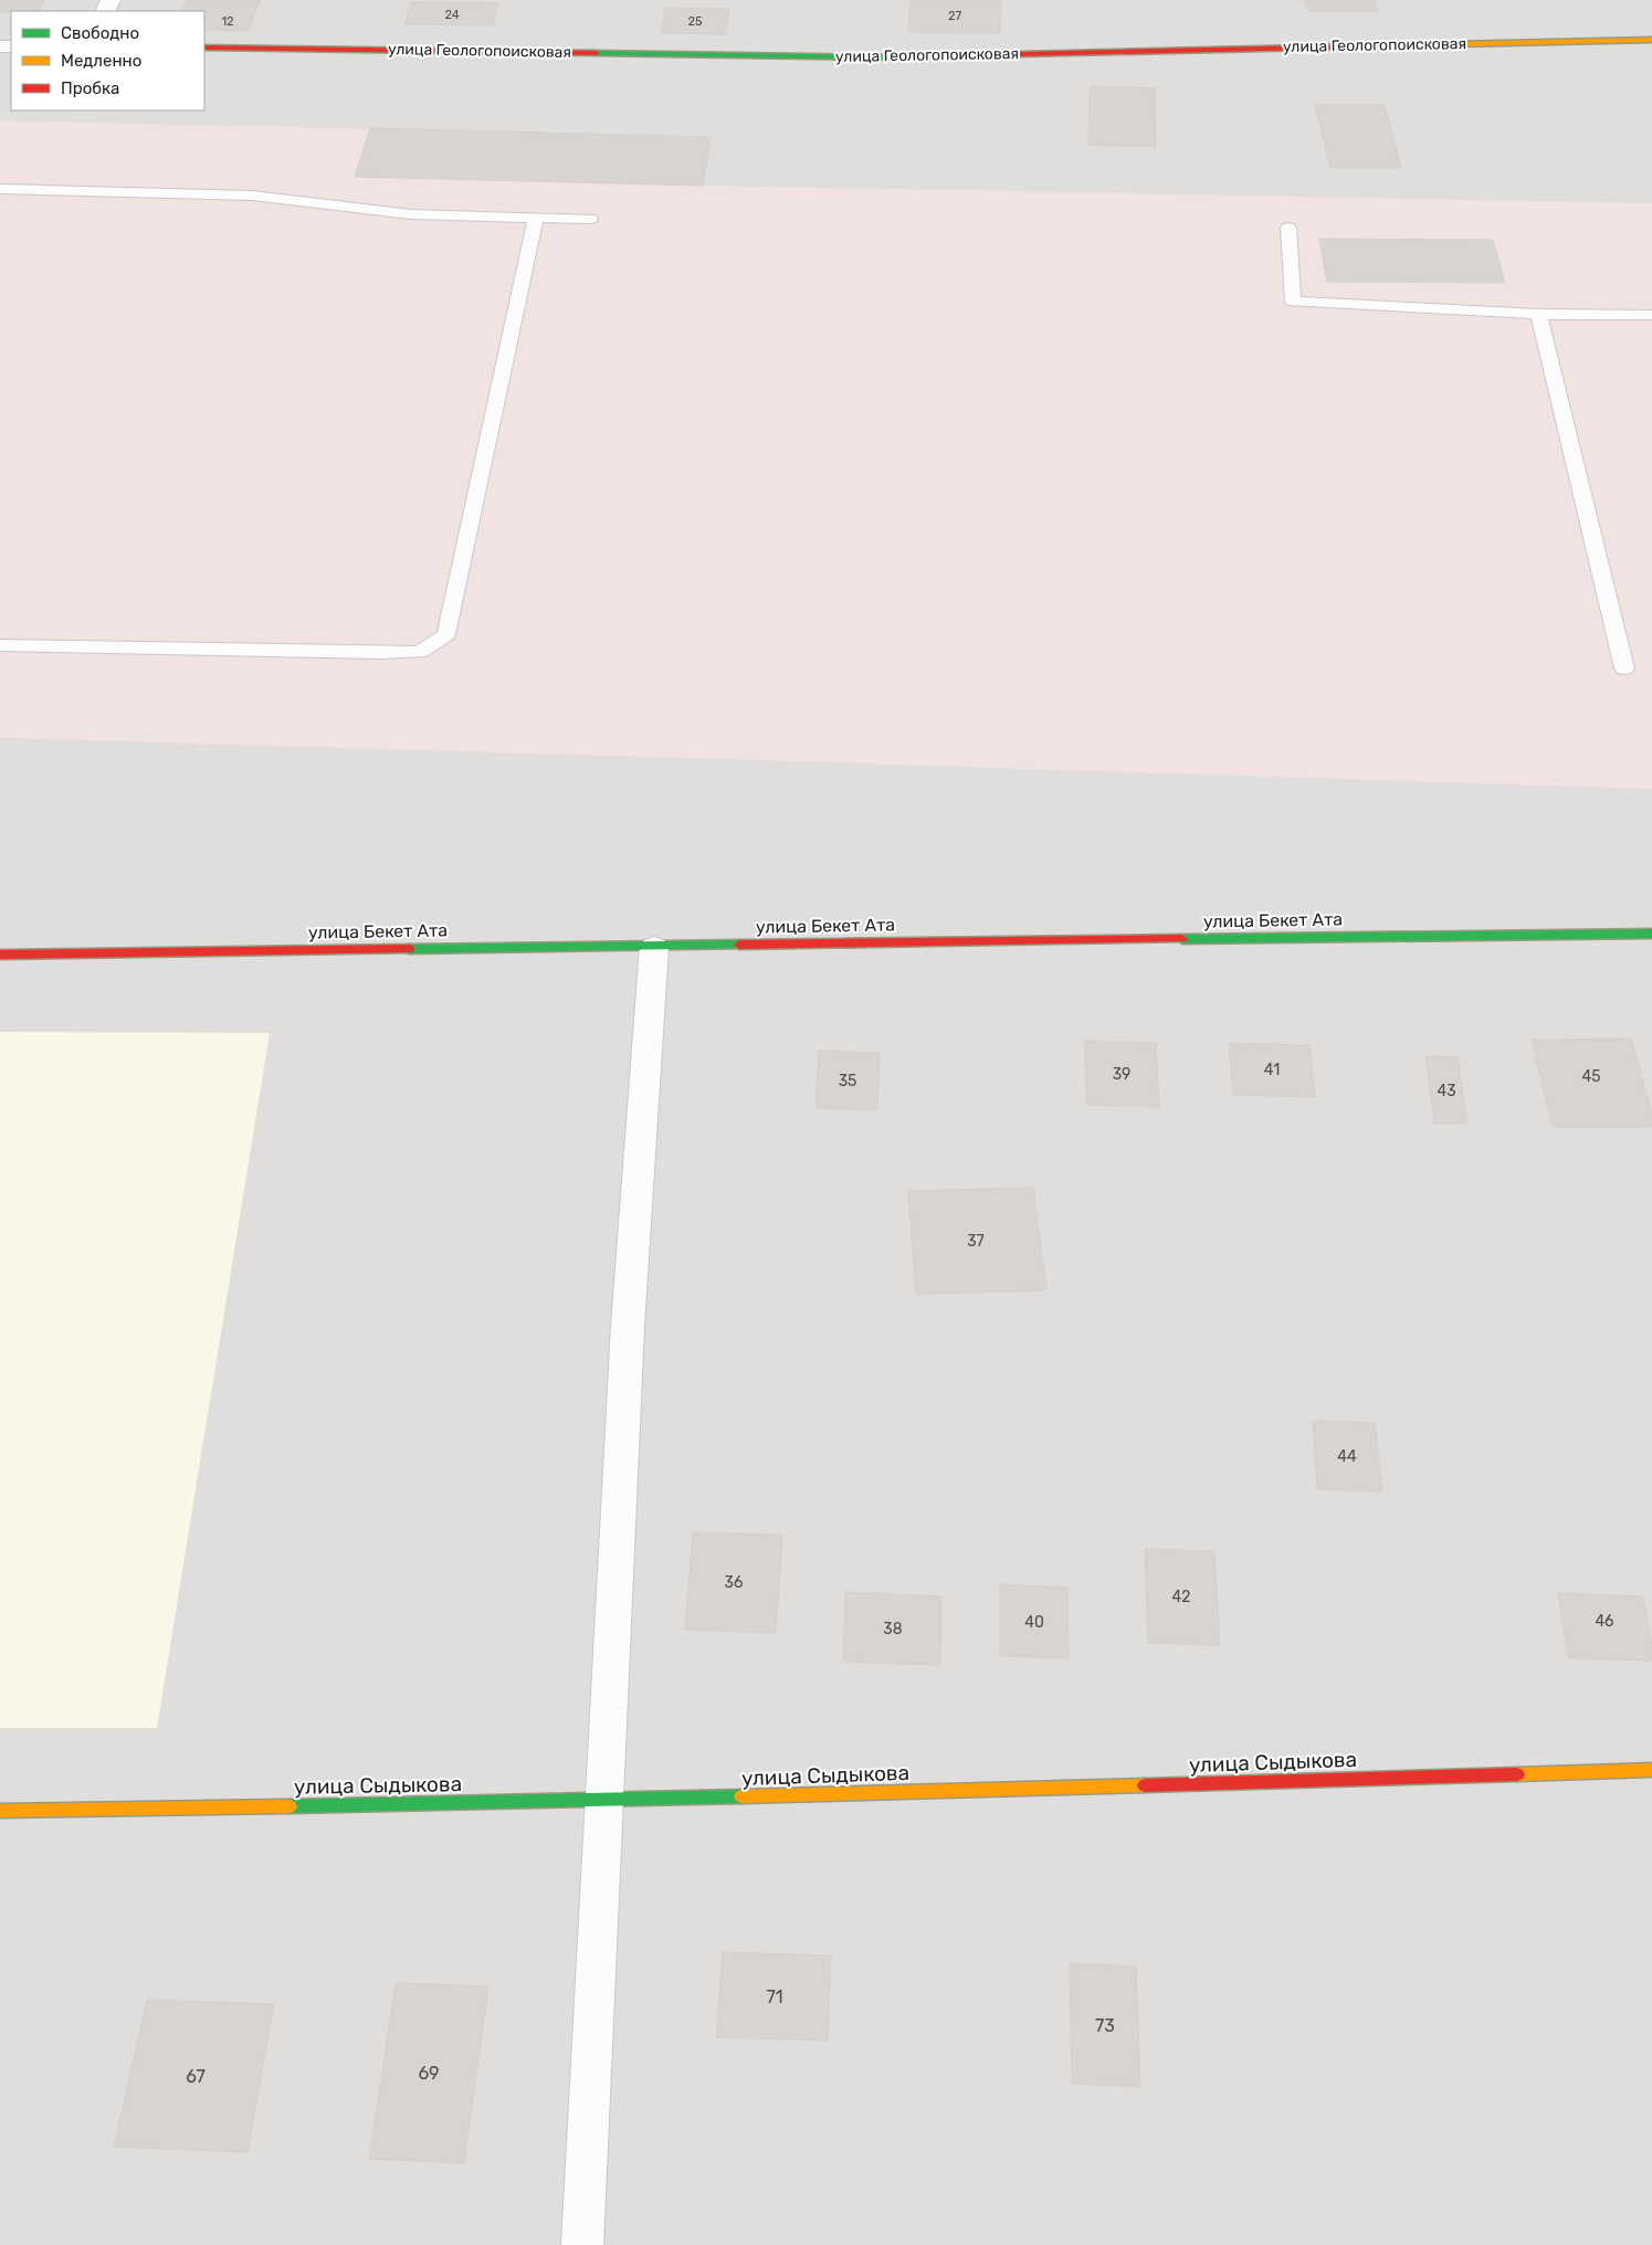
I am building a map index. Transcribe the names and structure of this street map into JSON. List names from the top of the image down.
{
  "streets": {
    "street": ["улица Геологопоисковая", "улица Бекет Ата", "улица Сыдыкова"]
  },
  "house_numbers": [
    "24",
    "27",
    "12",
    "25",
    "41",
    "39",
    "45",
    "35",
    "43",
    "37",
    "44",
    "36",
    "42",
    "46",
    "40",
    "38",
    "71",
    "73",
    "69",
    "67"
  ],
  "legend": ["Свободно", "Медленно", "Пробка"]
}
